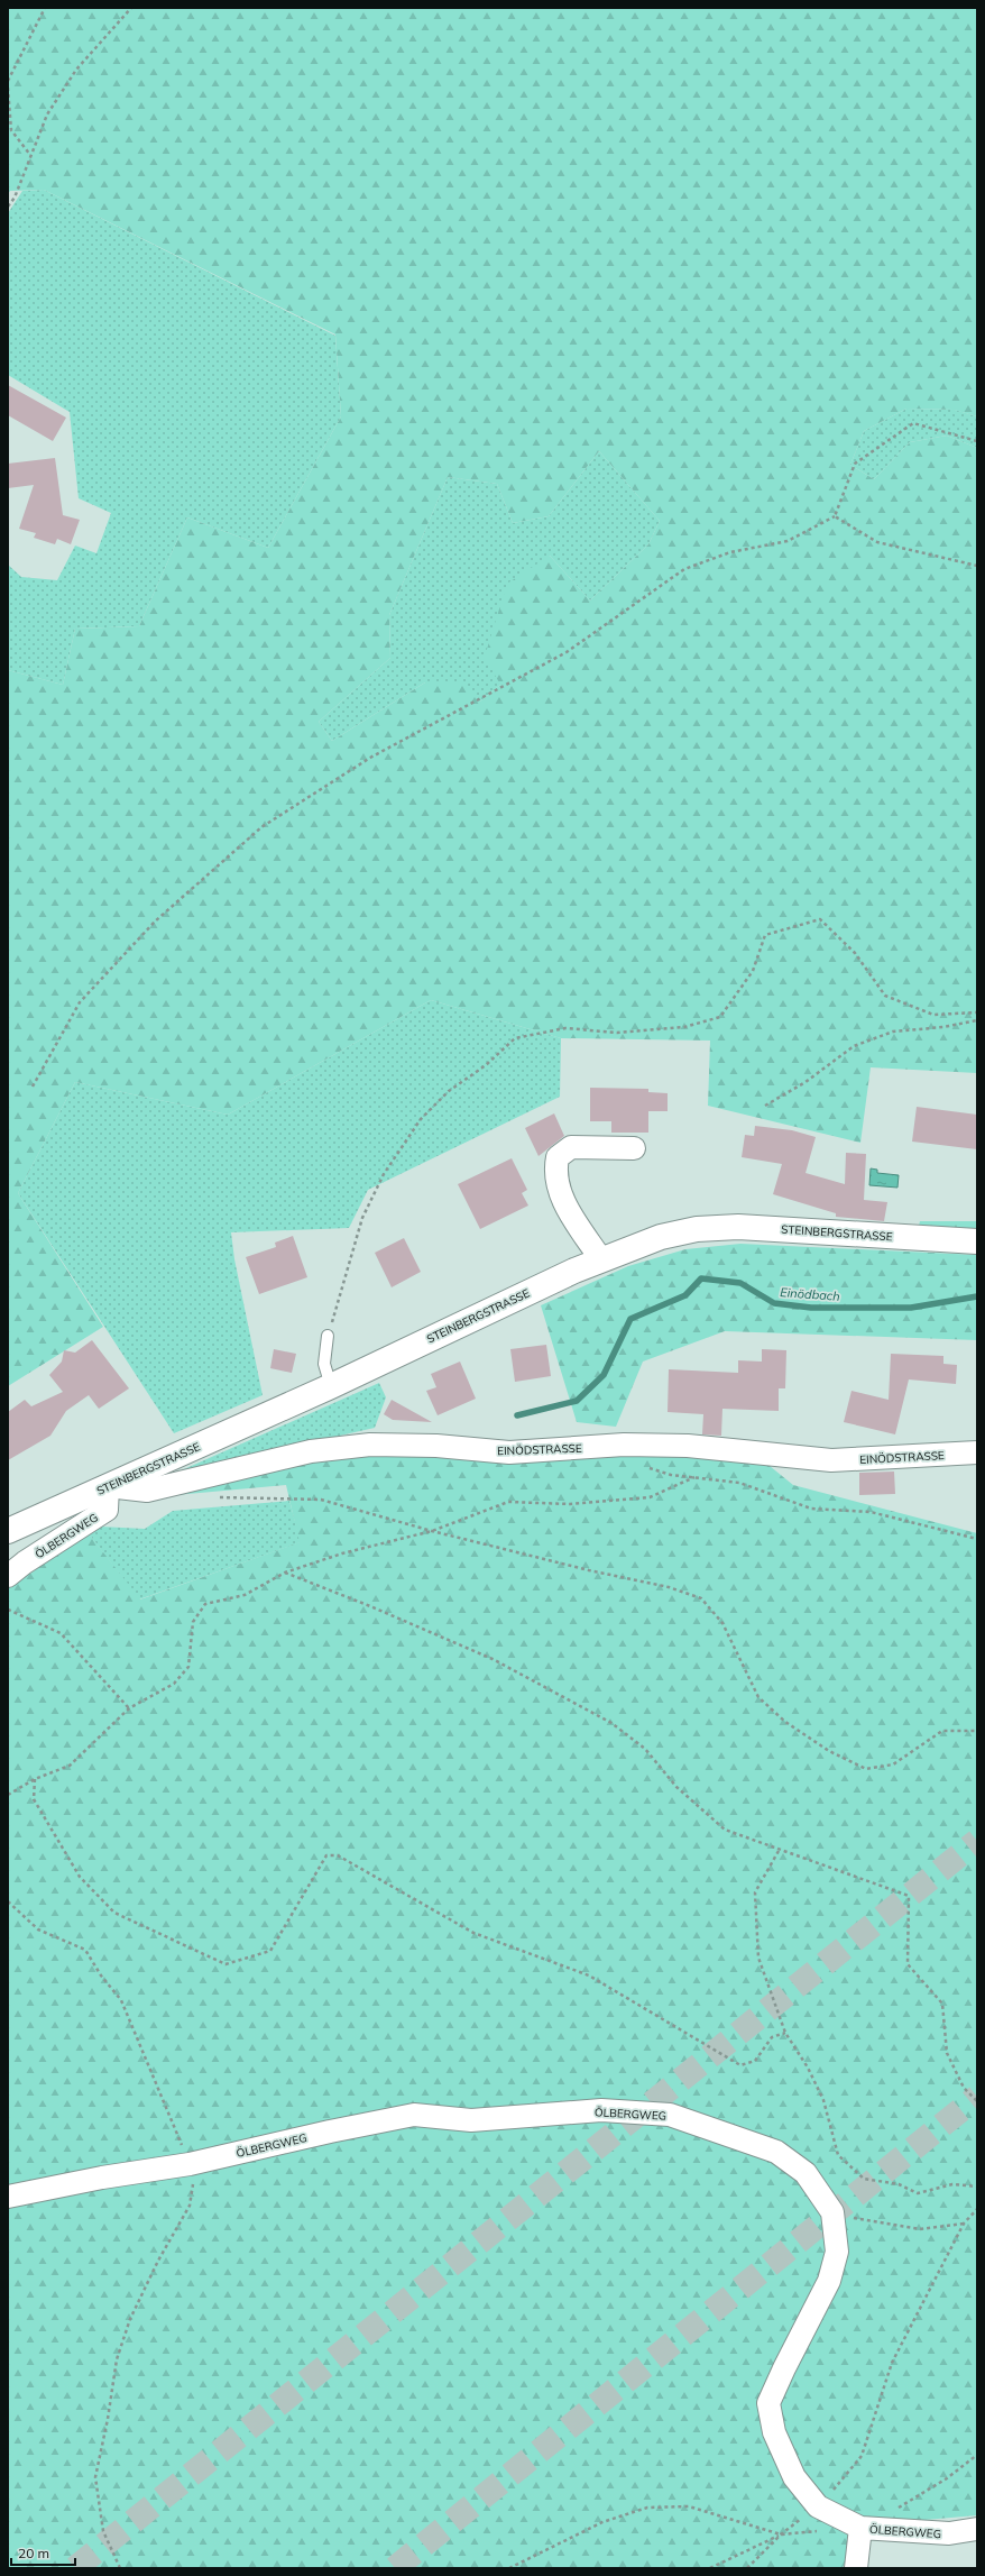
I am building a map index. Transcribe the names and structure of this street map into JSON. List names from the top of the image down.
{
  "streets": {
    "main road": ["STEINBERGSTRASSE"],
    "street": ["EINÖDSTRASSE", "ÖLBERGWEG"]
  },
  "crossings": [
    ["STEINBERGSTRASSE", "EINÖDSTRASSE"],
    ["STEINBERGSTRASSE", "ÖLBERGWEG"],
    ["EINÖDSTRASSE", "ÖLBERGWEG"]
  ],
  "water": ["Einödbach"],
  "scale_bar": "20 m"
}
